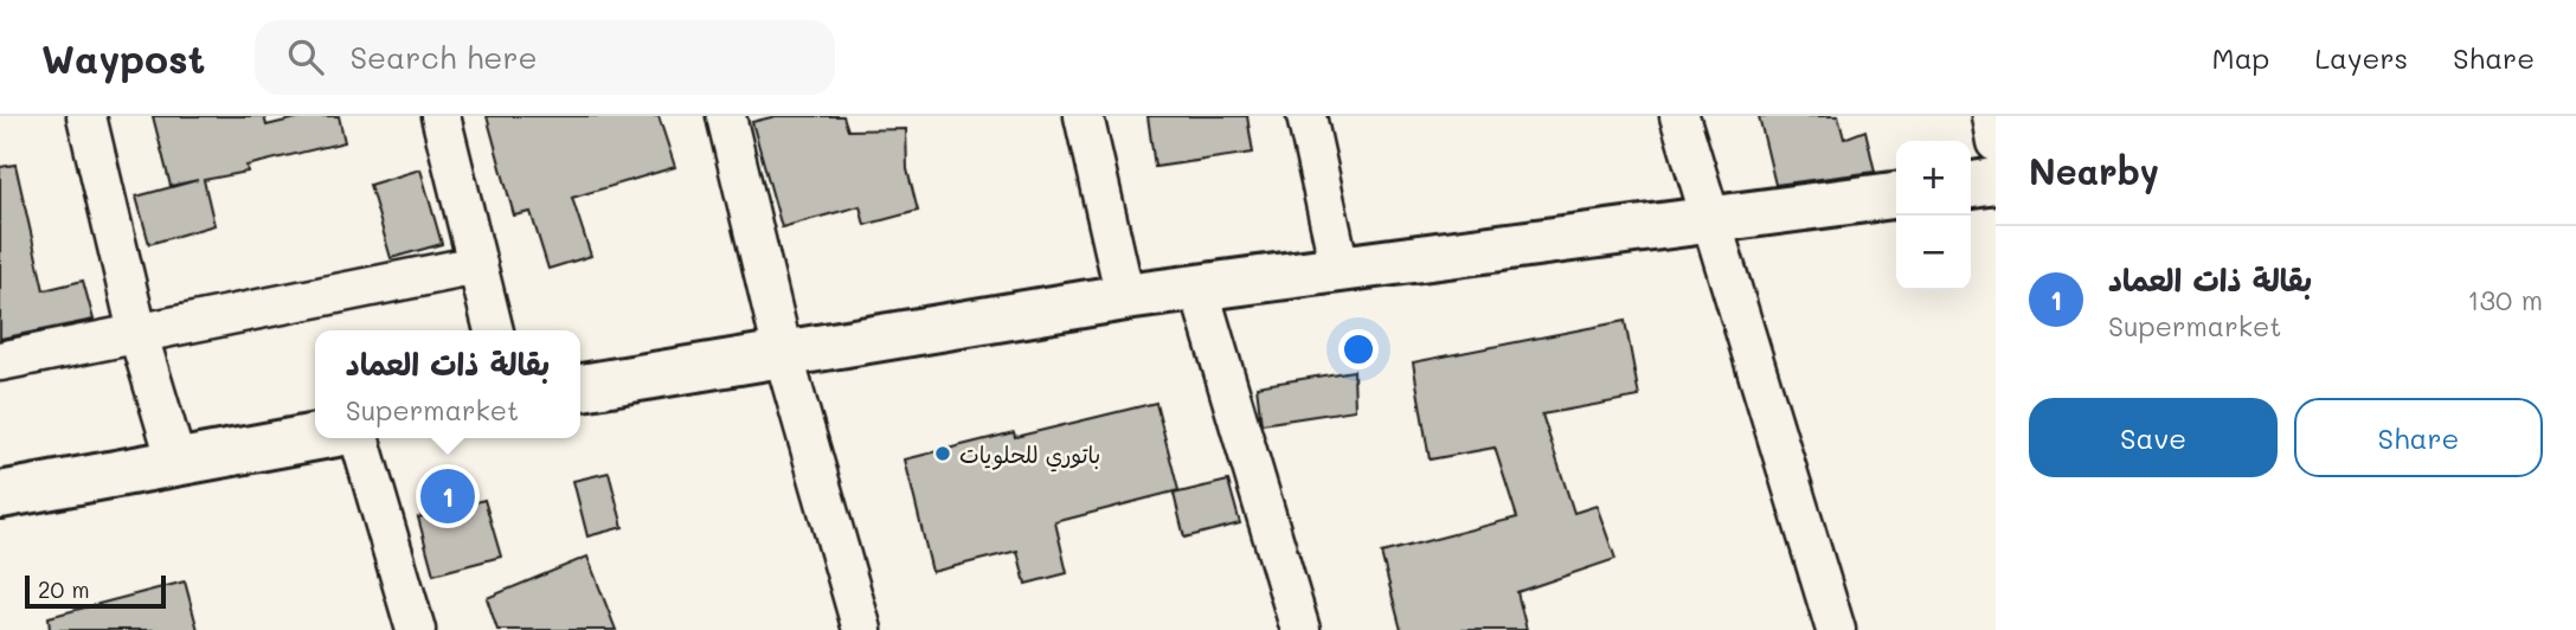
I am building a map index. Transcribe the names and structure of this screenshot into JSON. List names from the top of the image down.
{
  "places": ["باتوري للحلويات"],
  "scale_bar": "20 m",
  "page": {
    "header": "Waypost",
    "search": "Search here",
    "nav": ["Map", "Layers", "Share"],
    "heading": "Nearby",
    "map_buttons": ["+", "−"],
    "list": [
      {
        "mark": "1",
        "name": "بقالة ذات العماد",
        "note": "Supermarket",
        "value": "130 m"
      }
    ],
    "popup": ["بقالة ذات العماد", "Supermarket"],
    "buttons": ["Save", "Share"],
    "pins": "1",
    "scale": "20 m"
  }
}
